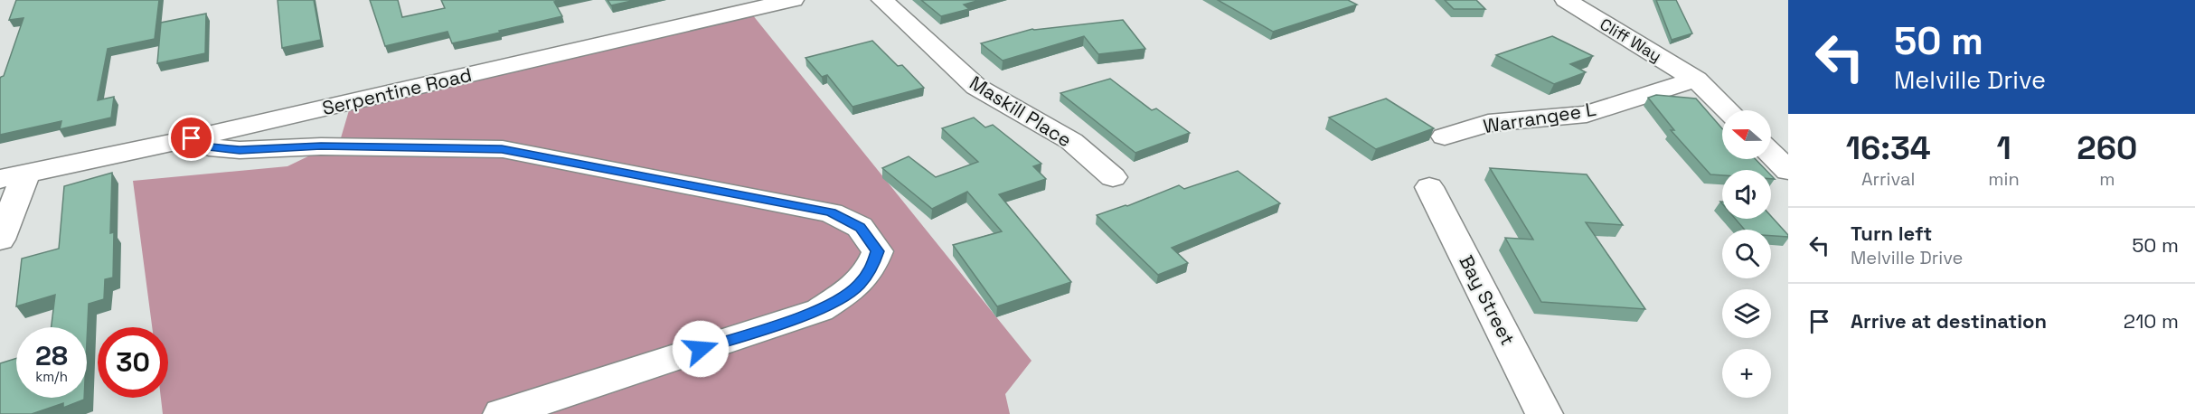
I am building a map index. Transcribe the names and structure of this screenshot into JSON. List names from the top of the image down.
{
  "streets": {
    "street": [
      "Cliff Way",
      "Serpentine Road",
      "Maskill Place",
      "Warrangee L",
      "Bay Street"
    ]
  },
  "crossings": [
    ["Cliff Way", "Warrangee L"]
  ],
  "north": "left",
  "page": {
    "turn": ["50 m", "Melville Drive"],
    "map_buttons": "+",
    "eta": [
      "16:34",
      "Arrival",
      "1",
      "min",
      "260",
      "m"
    ],
    "list": [
      {
        "name": "Turn left",
        "note": "Melville Drive",
        "value": "50 m"
      },
      {
        "name": "Arrive at destination",
        "value": "210 m"
      }
    ],
    "speed": "28 km/h",
    "limit": "30"
  }
}
